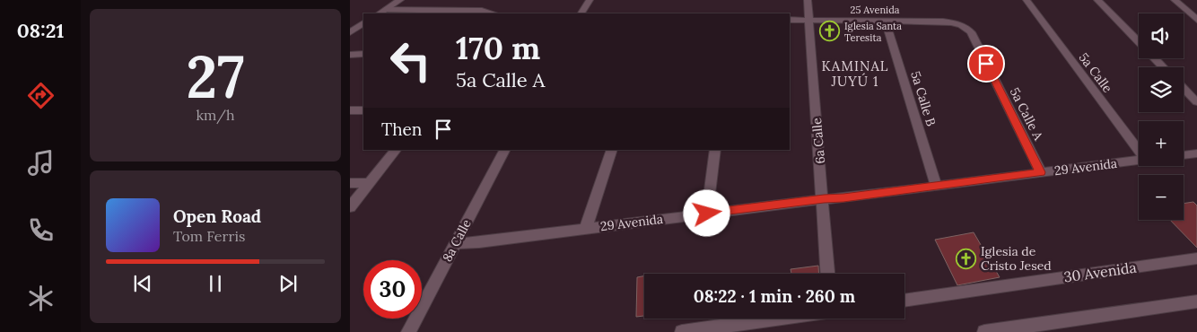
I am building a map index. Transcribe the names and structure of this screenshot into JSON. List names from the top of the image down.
{
  "streets": {
    "street": [
      "25 Avenida",
      "5a Calle",
      "5a Calle B",
      "5a Calle A",
      "6a Calle",
      "29 Avenida",
      "8a Calle",
      "30 Avenida"
    ]
  },
  "crossings": [
    ["25 Avenida", "5a Calle B"],
    ["25 Avenida", "5a Calle A"],
    ["25 Avenida", "6a Calle"],
    ["5a Calle B", "29 Avenida"],
    ["5a Calle A", "29 Avenida"],
    ["6a Calle", "29 Avenida"],
    ["29 Avenida", "8a Calle"]
  ],
  "districts": ["KAMINAL JUYÚ 1"],
  "places": {
    "church": ["Iglesia Santa Teresita", "Iglesia de Cristo Jesed"]
  },
  "page": {
    "tabs": "08:21",
    "tile": ["27", "km/h"],
    "map_buttons": ["+", "−"],
    "turn": ["170 m", "5a Calle A"],
    "then": "Then",
    "song": ["Open Road", "Tom Ferris"],
    "limit": "30",
    "trip": "08:22 · 1 min · 260 m"
  }
}
